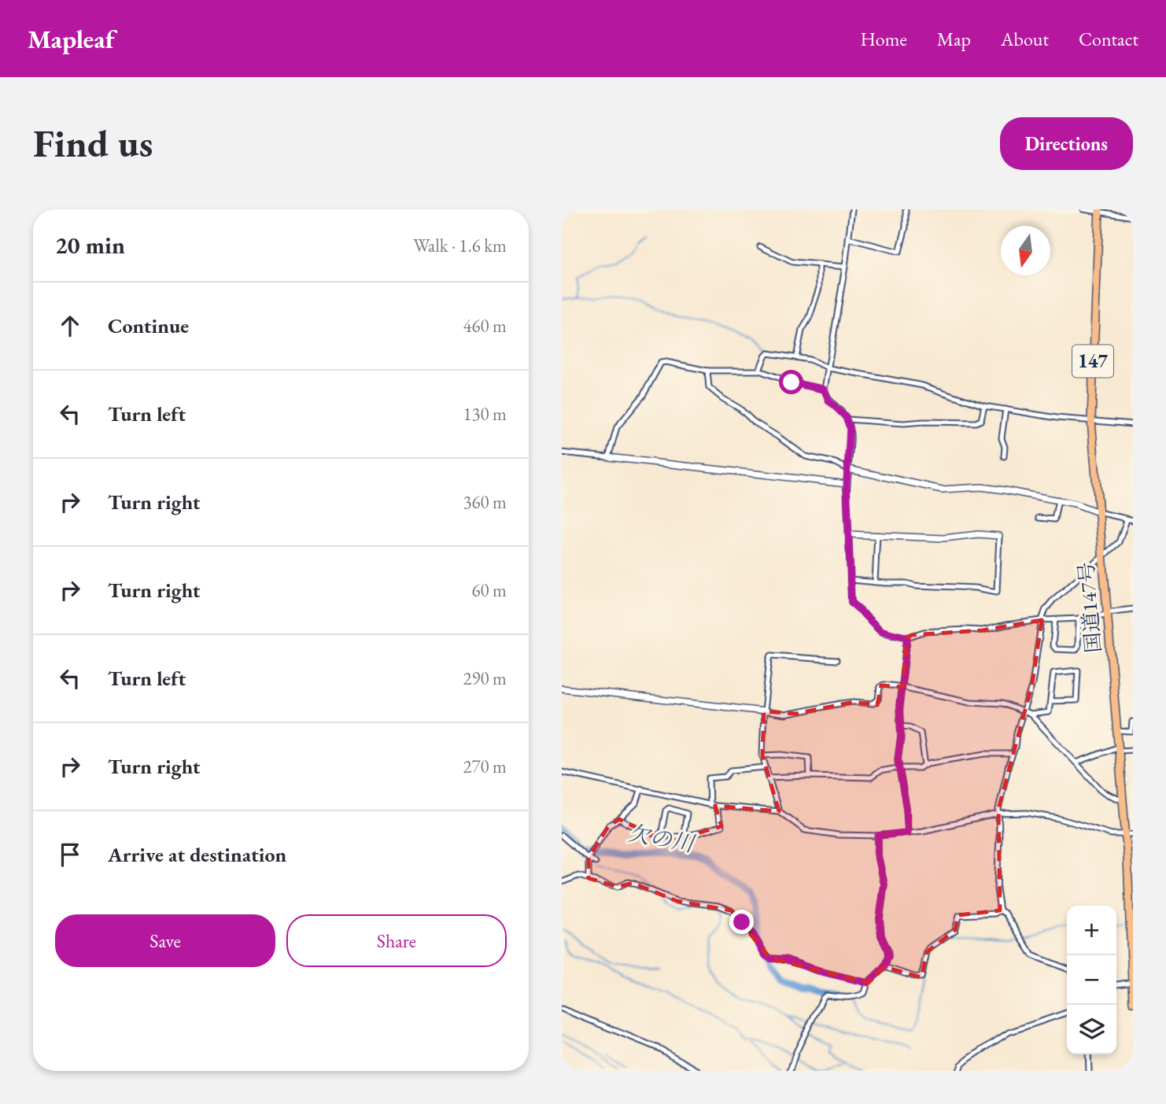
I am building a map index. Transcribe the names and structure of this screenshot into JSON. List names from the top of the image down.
{
  "streets": {
    "highway": ["147", "国道147号"]
  },
  "water": ["欠の川"],
  "north": "bottom",
  "page": {
    "header": "Mapleaf",
    "nav": [
      "Home",
      "Map",
      "About",
      "Contact"
    ],
    "buttons": [
      "Directions",
      ["Save", "Share"]
    ],
    "title": "Find us",
    "heading": ["20 min", "Walk · 1.6 km"],
    "list": [
      ["Continue", "460 m"],
      ["Turn left", "130 m"],
      ["Turn right", "360 m"],
      ["Turn right", "60 m"],
      ["Turn left", "290 m"],
      ["Turn right", "270 m"],
      "Arrive at destination"
    ],
    "map_buttons": ["+", "−"]
  }
}
